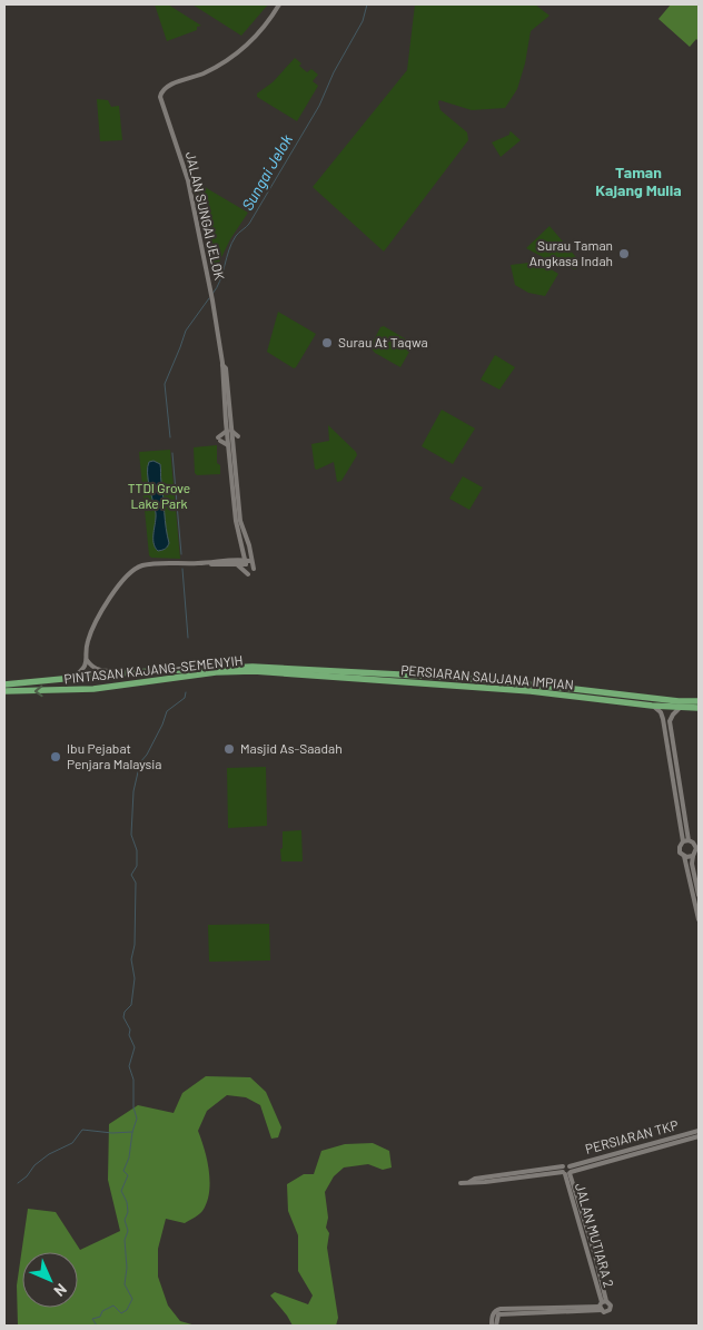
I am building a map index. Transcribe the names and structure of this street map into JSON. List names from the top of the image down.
{
  "streets": {
    "highway": ["PINTASAN KAJANG-SEMENYIH", "PERSIARAN SAUJANA IMPIAN"],
    "street": ["JALAN SUNGAI JELOK", "PERSIARAN TKP", "JALAN MUTIARA 2"]
  },
  "crossings": [
    ["PINTASAN KAJANG-SEMENYIH", "PERSIARAN SAUJANA IMPIAN"],
    ["PERSIARAN TKP", "JALAN MUTIARA 2"]
  ],
  "districts": ["Taman Kajang Mulia"],
  "water": ["Sungai Jelok"],
  "parks": ["TTDI Grove Lake Park"],
  "places": [
    "Surau Taman Angkasa Indah",
    "Surau At Taqwa",
    "Masjid As-Saadah",
    "Ibu Pejabat Penjara Malaysia"
  ],
  "north": "bottom right"
}
